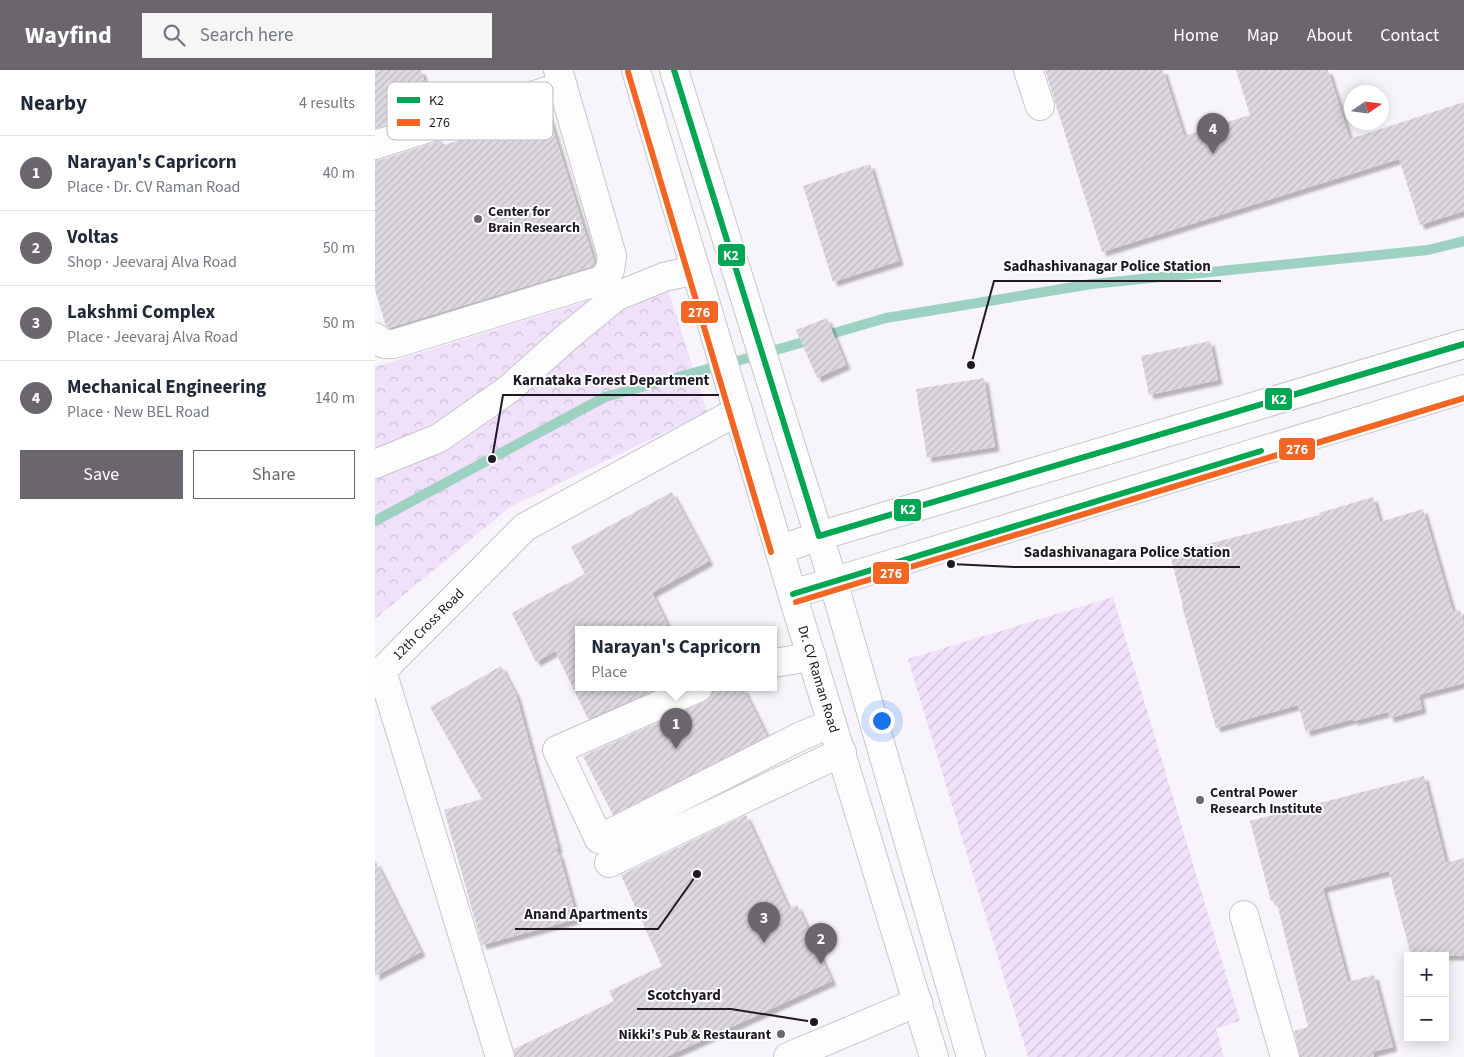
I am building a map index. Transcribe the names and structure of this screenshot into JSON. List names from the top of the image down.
{
  "streets": {
    "main road": ["12th Cross Road", "Dr. CV Raman Road"]
  },
  "crossings": [
    ["12th Cross Road", "Dr. CV Raman Road"]
  ],
  "places": [
    "Center for Brain Research",
    "Sadhashivanagar Police Station",
    "Karnataka Forest Department",
    "Sadashivanagara Police Station",
    "Central Power Research Institute",
    "Anand Apartments",
    "Scotchyard",
    "Nikki's Pub & Restaurant"
  ],
  "lines": ["transit line K2", "transit line 276"],
  "legend": ["K2", "276"],
  "north": "right",
  "page": {
    "header": "Wayfind",
    "search": "Search here",
    "nav": [
      "Home",
      "Map",
      "About",
      "Contact"
    ],
    "heading": ["Nearby", "4 results"],
    "pins": [
      "4",
      "1",
      "3",
      "2"
    ],
    "list": [
      {
        "mark": "1",
        "name": "Narayan's Capricorn",
        "note": "Place · Dr. CV Raman Road",
        "value": "40 m"
      },
      {
        "mark": "2",
        "name": "Voltas",
        "note": "Shop · Jeevaraj Alva Road",
        "value": "50 m"
      },
      {
        "mark": "3",
        "name": "Lakshmi Complex",
        "note": "Place · Jeevaraj Alva Road",
        "value": "50 m"
      },
      {
        "mark": "4",
        "name": "Mechanical Engineering",
        "note": "Place · New BEL Road",
        "value": "140 m"
      }
    ],
    "buttons": ["Save", "Share"],
    "popup": ["Narayan's Capricorn", "Place"],
    "map_buttons": ["+", "−"]
  }
}
